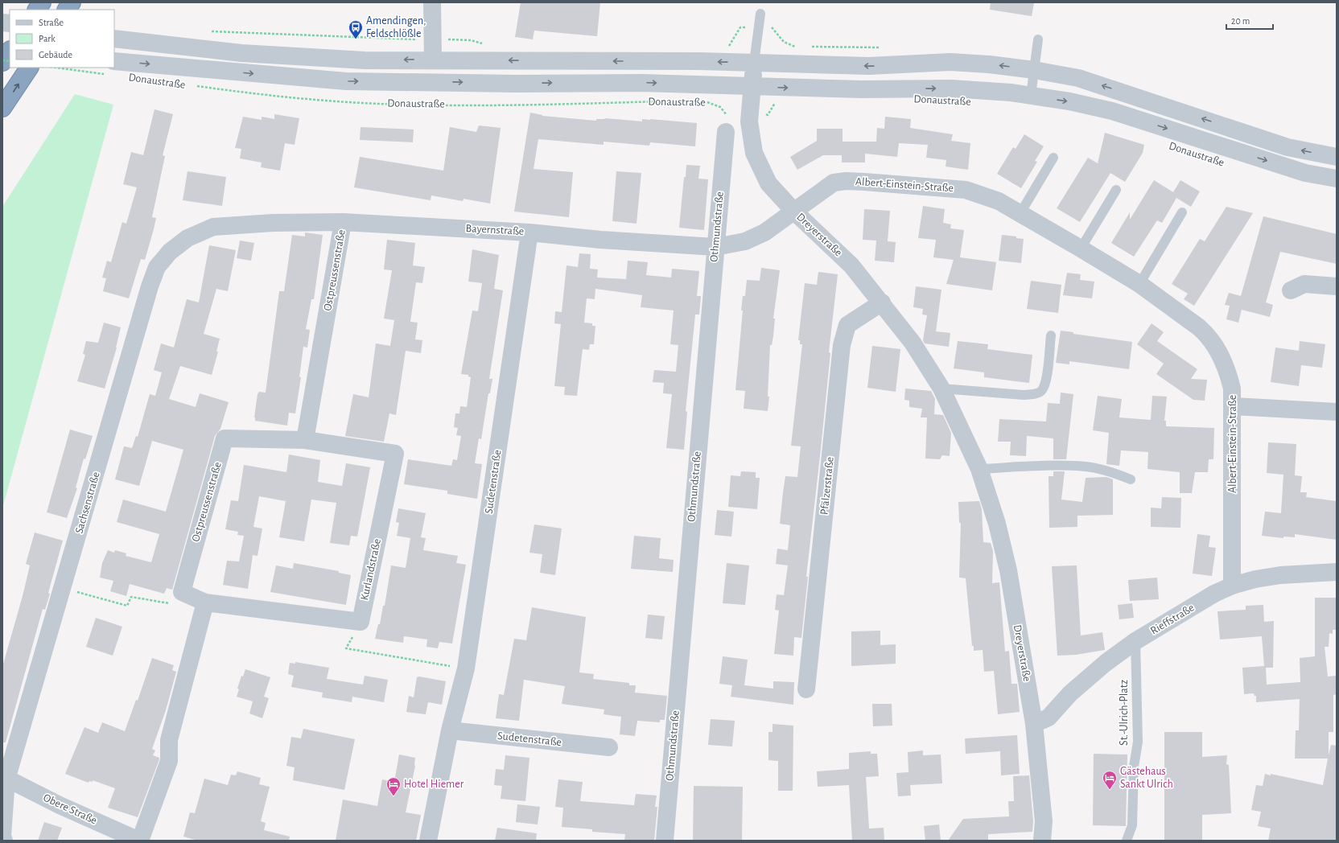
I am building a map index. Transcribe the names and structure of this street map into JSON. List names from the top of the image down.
{
  "streets": {
    "street": [
      "Donaustraße",
      "Albert-Einstein-Straße",
      "Othmundstraße",
      "Bayernstraße",
      "Dreyerstraße",
      "Ostpreussenstraße",
      "Sudetenstraße",
      "Pfälzerstraße",
      "Sachsenstraße",
      "Kurlandstraße",
      "Rieffstraße",
      "Obere Straße"
    ],
    "lane": ["St.-Ulrich-Platz"]
  },
  "crossings": [
    ["Donaustraße", "Dreyerstraße"],
    ["Albert-Einstein-Straße", "Bayernstraße"],
    ["Albert-Einstein-Straße", "Dreyerstraße"],
    ["Albert-Einstein-Straße", "Rieffstraße"],
    ["Othmundstraße", "Bayernstraße"],
    ["Bayernstraße", "Dreyerstraße"],
    ["Bayernstraße", "Ostpreussenstraße"],
    ["Bayernstraße", "Sudetenstraße"],
    ["Bayernstraße", "Sachsenstraße"],
    ["Dreyerstraße", "Pfälzerstraße"],
    ["Dreyerstraße", "Rieffstraße"],
    ["Ostpreussenstraße", "Kurlandstraße"],
    ["Sachsenstraße", "Obere Straße"],
    ["Rieffstraße", "St.-Ulrich-Platz"]
  ],
  "places": {
    "bus stop": ["Amendingen, Feldschlößle"],
    "hotel": ["Gästehaus Sankt Ulrich", "Hotel Hiemer"]
  },
  "legend": ["Straße", "Park", "Gebäude"],
  "scale_bar": "20 m"
}
